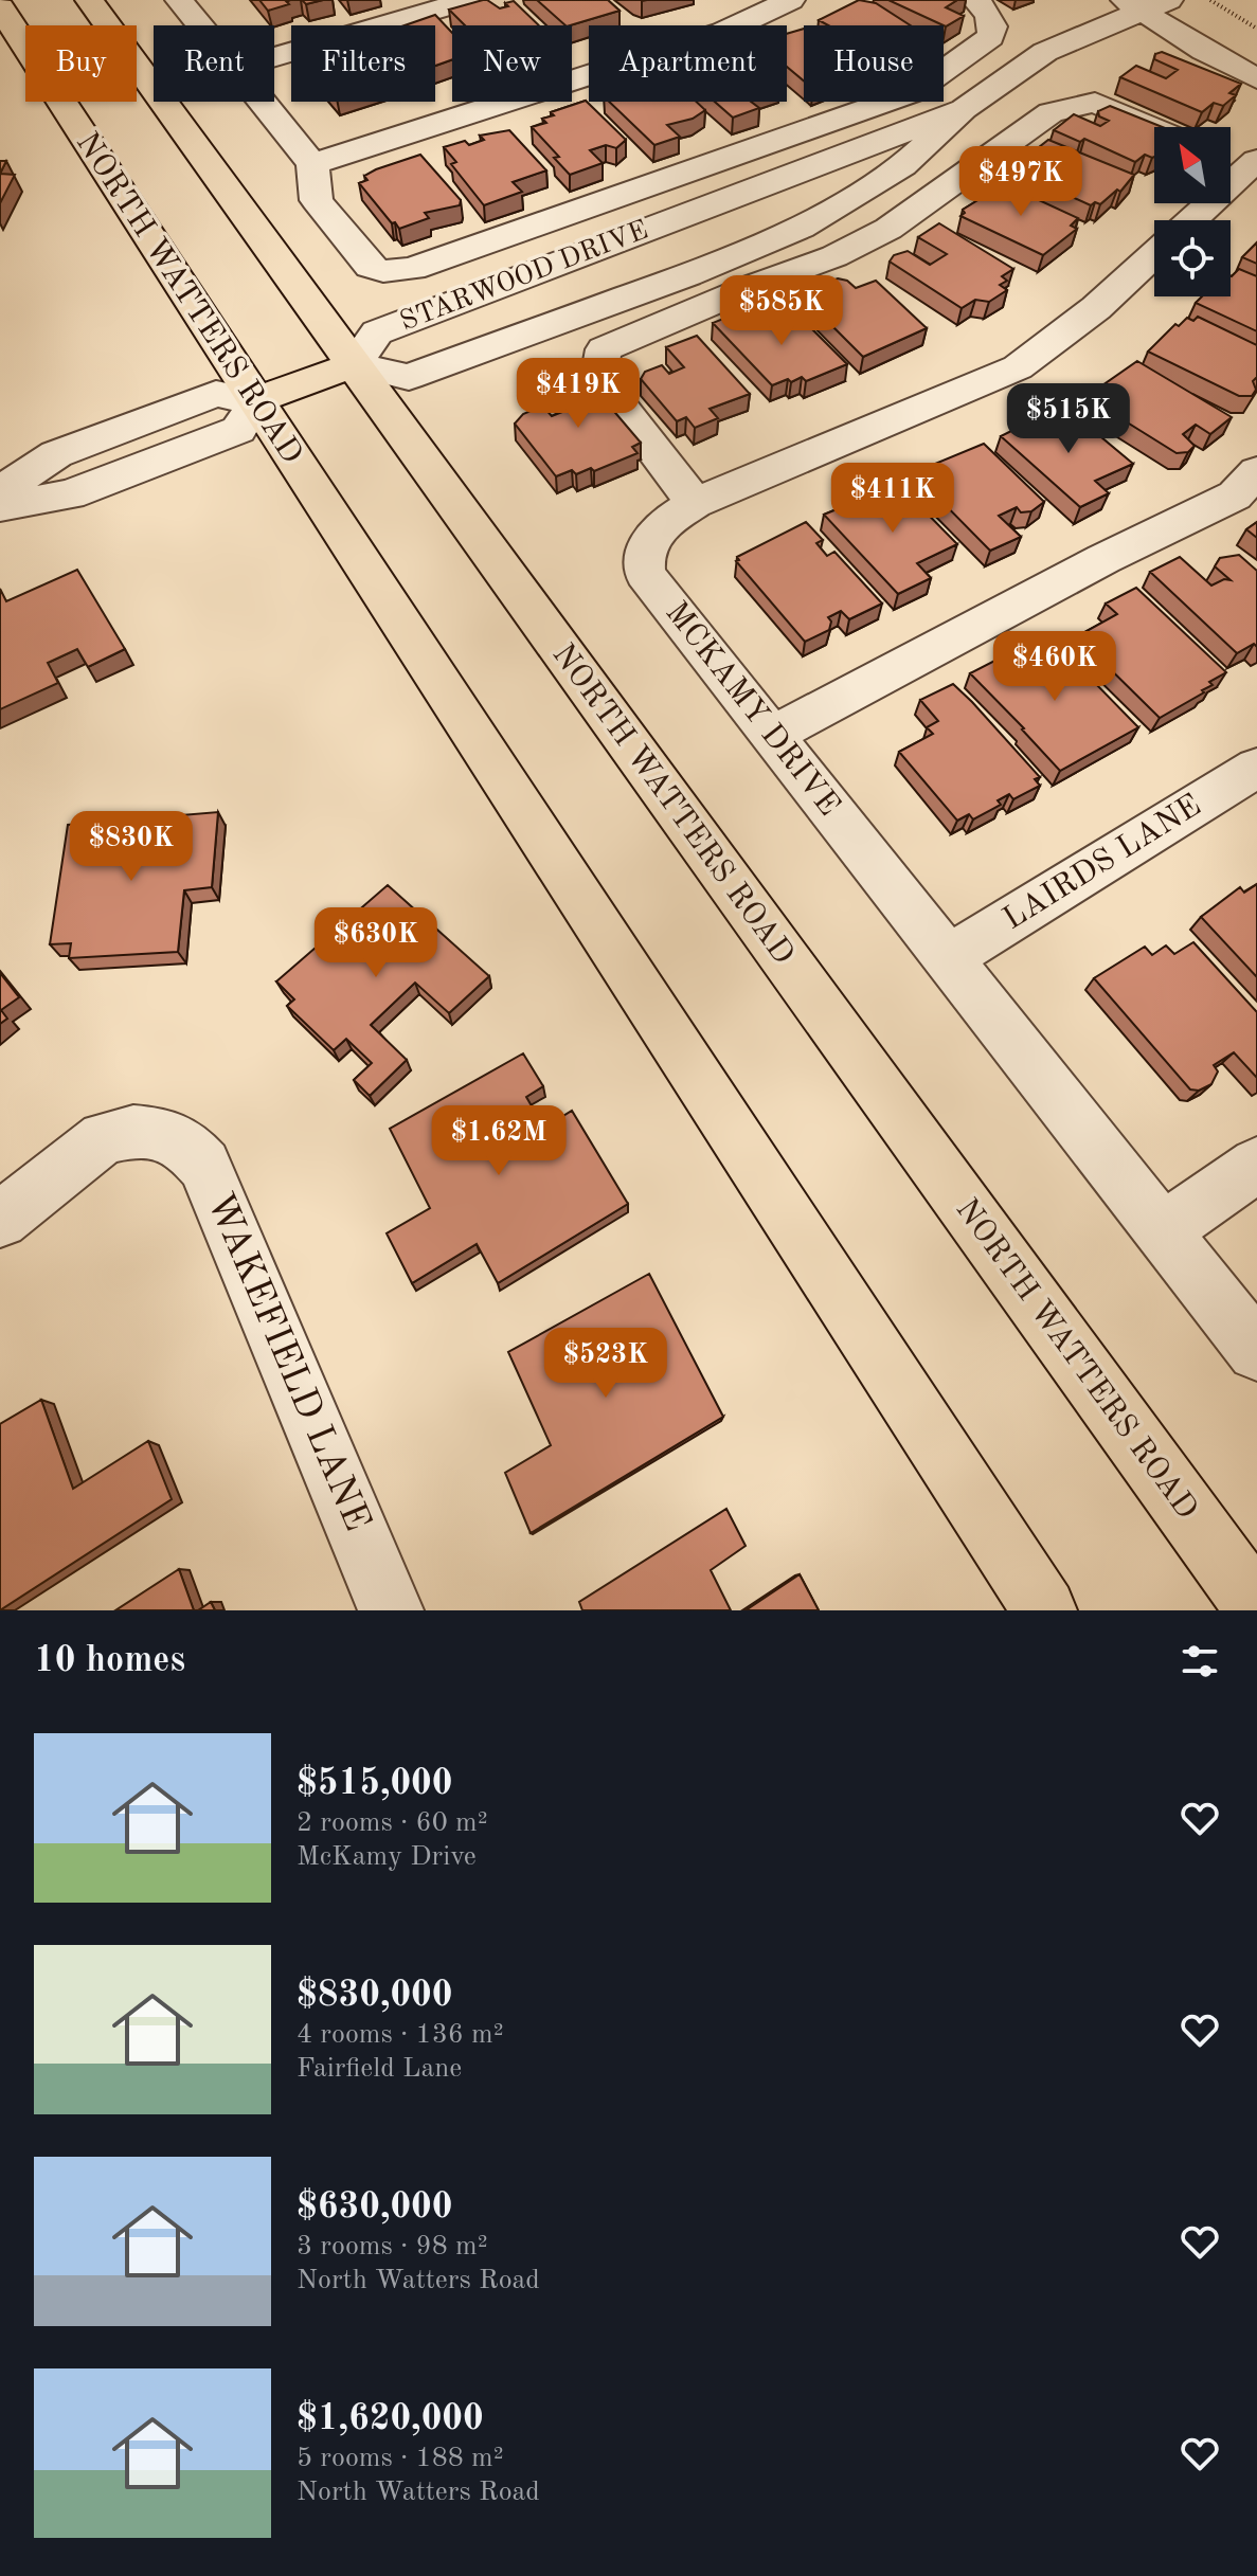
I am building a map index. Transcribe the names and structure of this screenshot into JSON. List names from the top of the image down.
{
  "streets": {
    "main road": ["NORTH WATTERS ROAD"],
    "street": [
      "STARWOOD DRIVE",
      "MCKAMY DRIVE",
      "LAIRDS LANE",
      "WAKEFIELD LANE"
    ]
  },
  "crossings": [
    ["STARWOOD DRIVE", "NORTH WATTERS ROAD"],
    ["MCKAMY DRIVE", "LAIRDS LANE"]
  ],
  "north": "top left",
  "page": {
    "chip": [
      "Buy",
      "Rent",
      "Filters",
      "New",
      "Apartment",
      "House"
    ],
    "price": [
      "$497K",
      "$585K",
      "$419K",
      "$515K",
      "$411K",
      "$460K",
      "$830K",
      "$630K",
      "$1.62M",
      "$523K"
    ],
    "heading": "10 homes",
    "list": [
      {
        "name": "$515,000",
        "note": "2 rooms · 60 m² · McKamy Drive"
      },
      {
        "name": "$830,000",
        "note": "4 rooms · 136 m² · Fairfield Lane"
      },
      {
        "name": "$630,000",
        "note": "3 rooms · 98 m² · North Watters Road"
      },
      {
        "name": "$1,620,000",
        "note": "5 rooms · 188 m² · North Watters Road"
      }
    ]
  }
}
